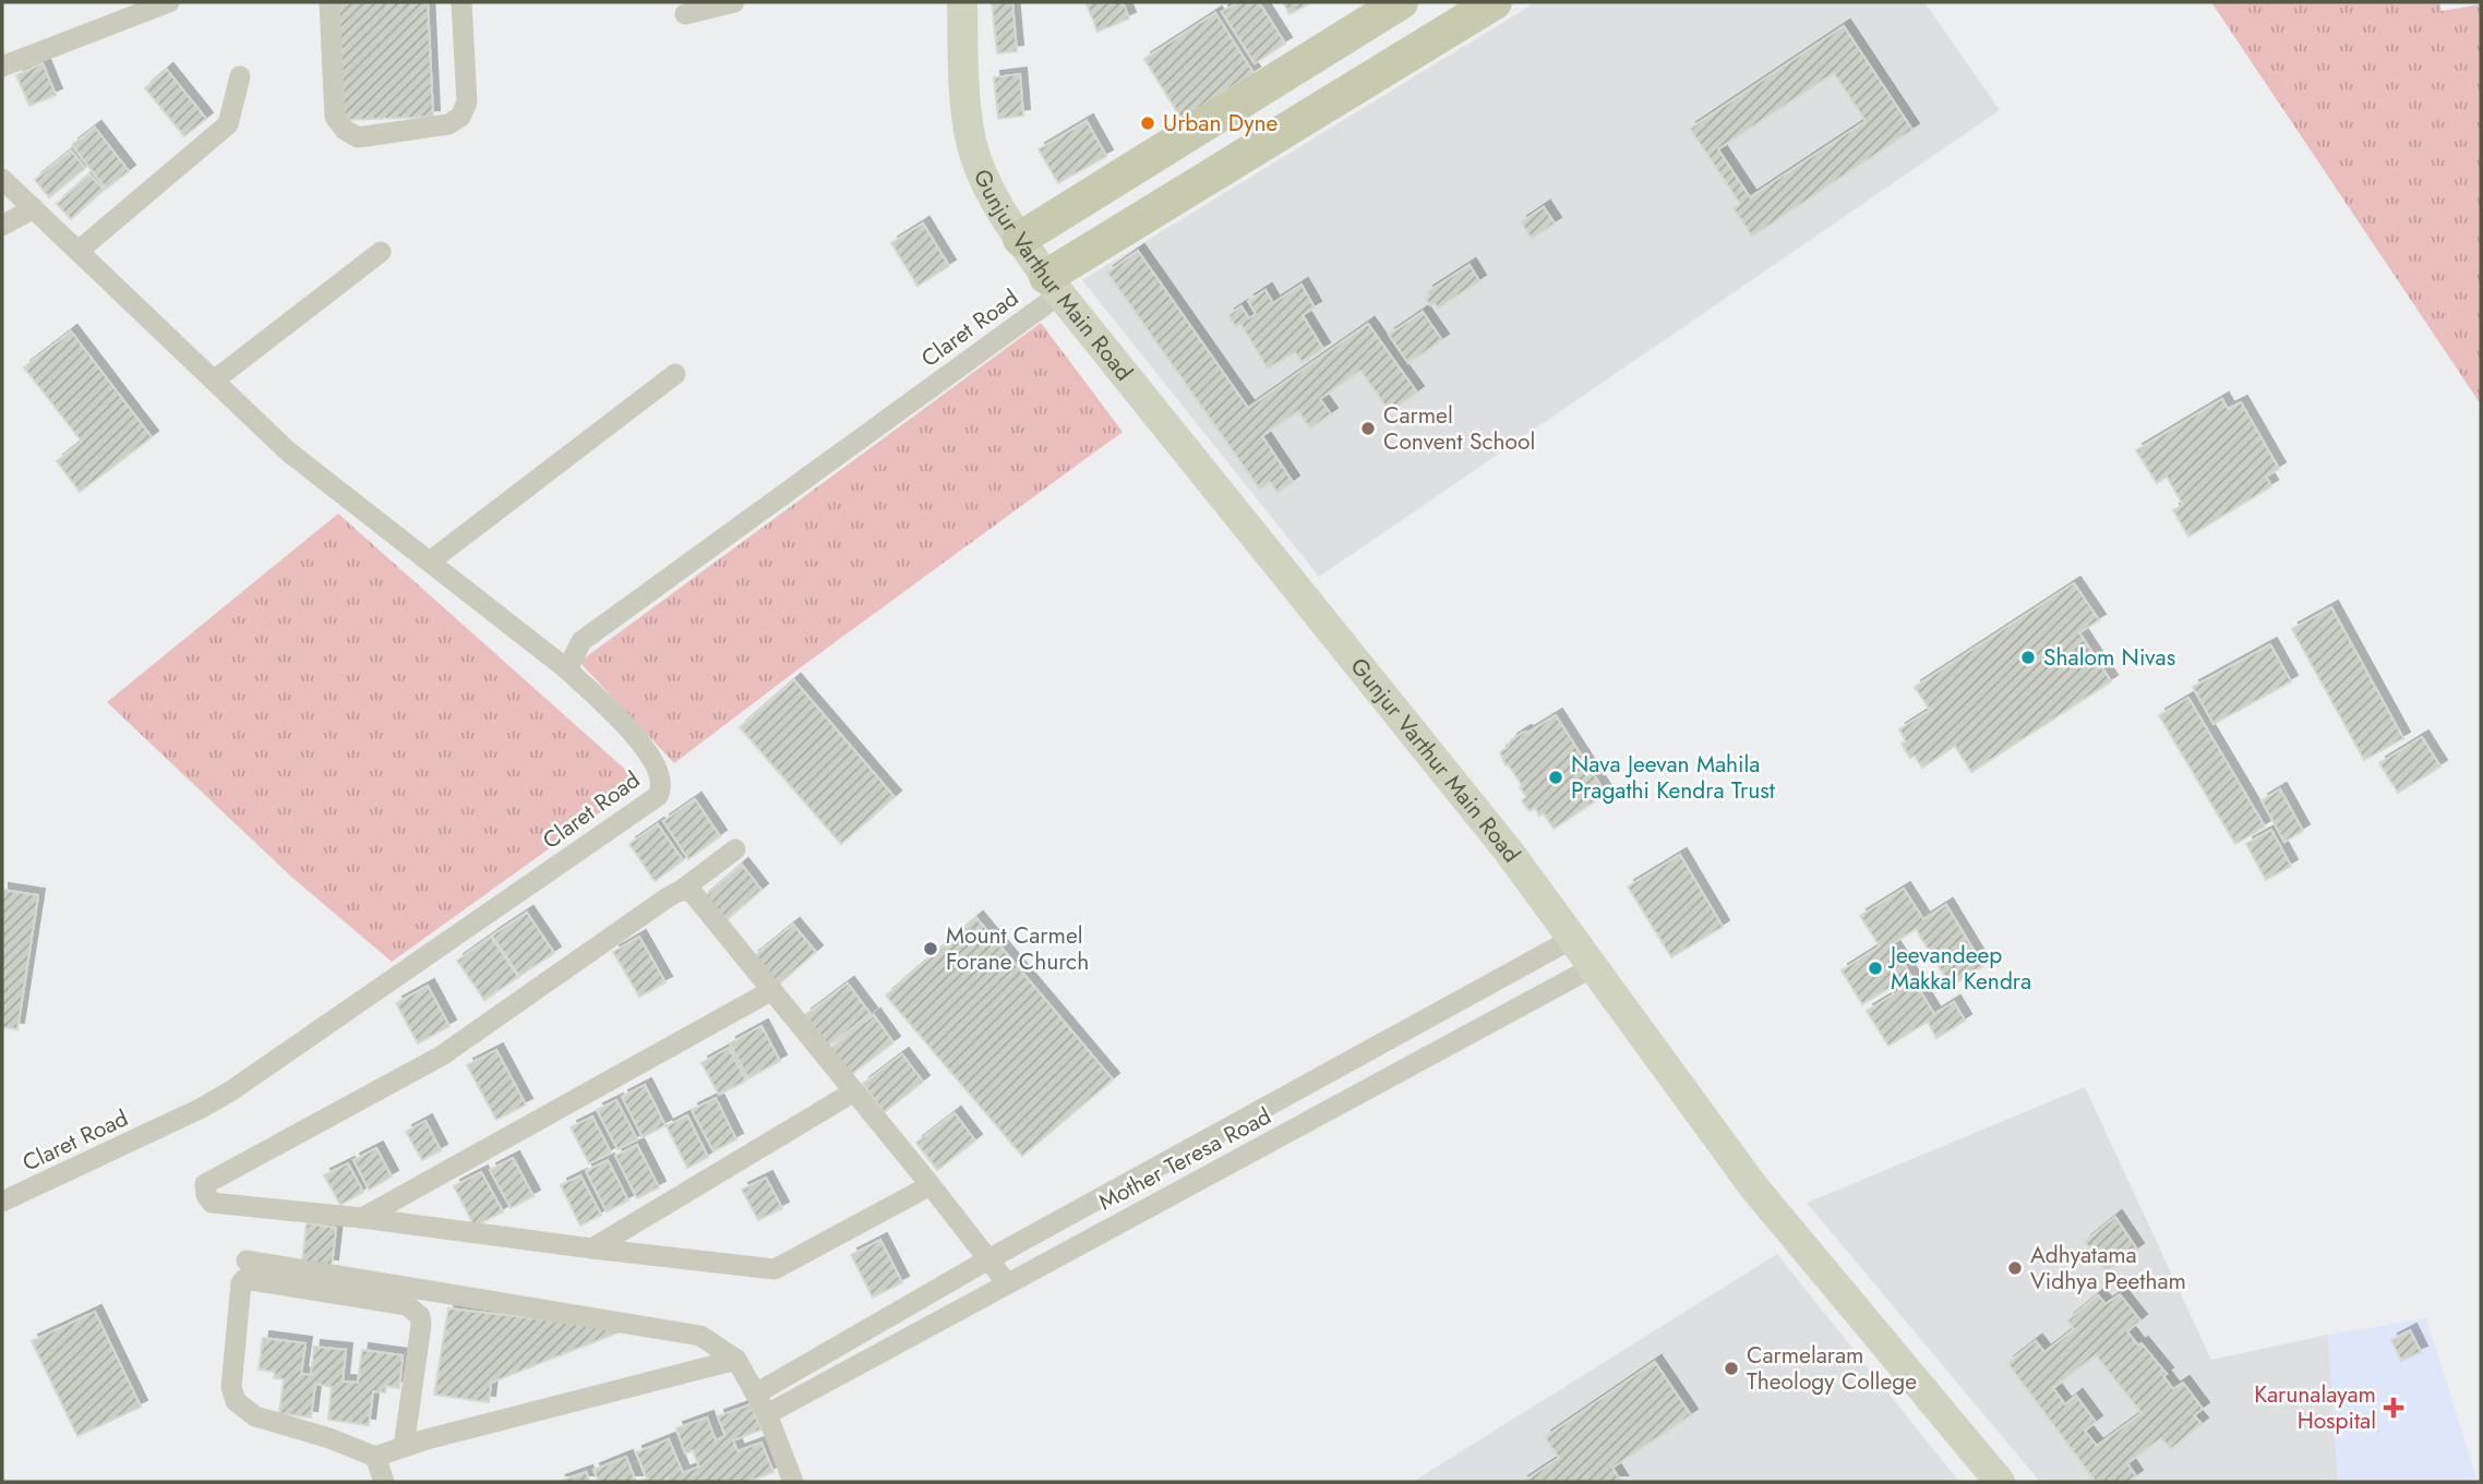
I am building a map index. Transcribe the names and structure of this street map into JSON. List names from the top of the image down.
{
  "streets": {
    "main road": ["Gunjur Varthur Main Road"],
    "street": ["Claret Road", "Mother Teresa Road"]
  },
  "crossings": [
    ["Gunjur Varthur Main Road", "Claret Road"],
    ["Gunjur Varthur Main Road", "Mother Teresa Road"]
  ],
  "places": {
    "other": [
      "Urban Dyne",
      "Carmel Convent School",
      "Shalom Nivas",
      "Nava Jeevan Mahila Pragathi Kendra Trust",
      "Mount Carmel Forane Church",
      "Jeevandeep Makkal Kendra",
      "Adhyatama Vidhya Peetham",
      "Carmelaram Theology College"
    ],
    "health": ["Karunalayam Hospital"]
  }
}
